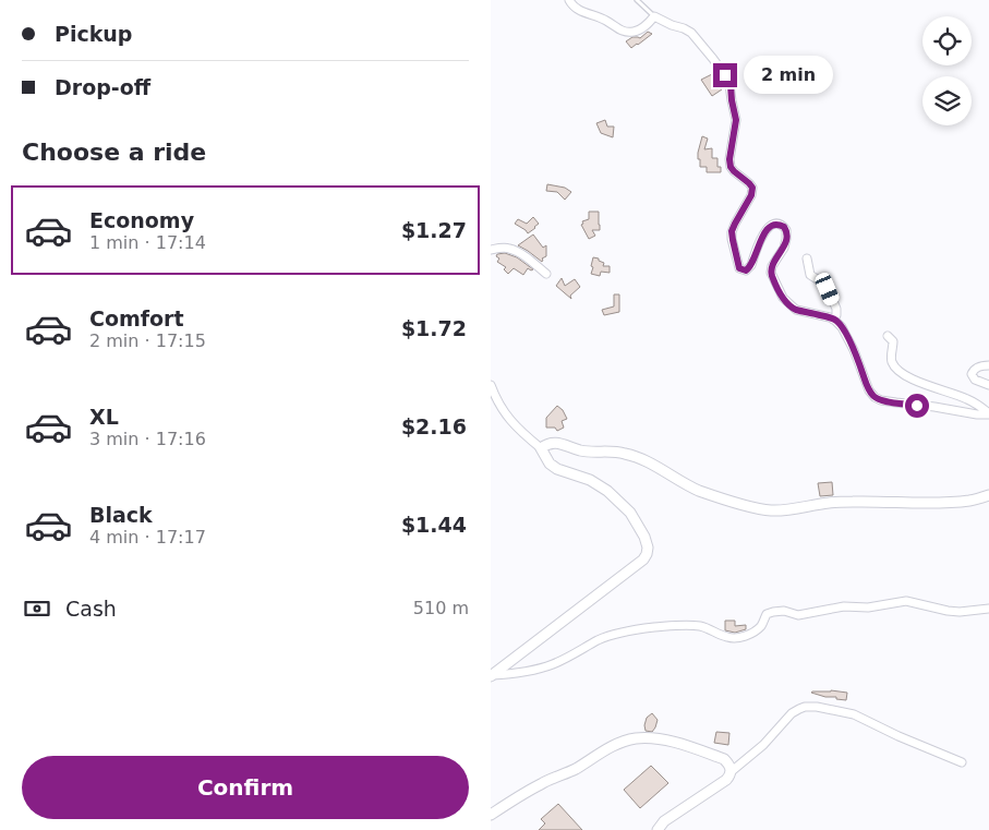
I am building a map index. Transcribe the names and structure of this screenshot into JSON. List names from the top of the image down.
{
  "page": {
    "banner": ["Pickup", "Drop-off"],
    "bubble": "2 min",
    "heading": "Choose a ride",
    "list": [
      {
        "name": "Economy",
        "note": "1 min · 17:14",
        "value": "$1.27"
      },
      {
        "name": "Comfort",
        "note": "2 min · 17:15",
        "value": "$1.72"
      },
      {
        "name": "XL",
        "note": "3 min · 17:16",
        "value": "$2.16"
      },
      {
        "name": "Black",
        "note": "4 min · 17:17",
        "value": "$1.44"
      }
    ],
    "pay": ["Cash", "510 m"],
    "buttons": "Confirm"
  }
}
